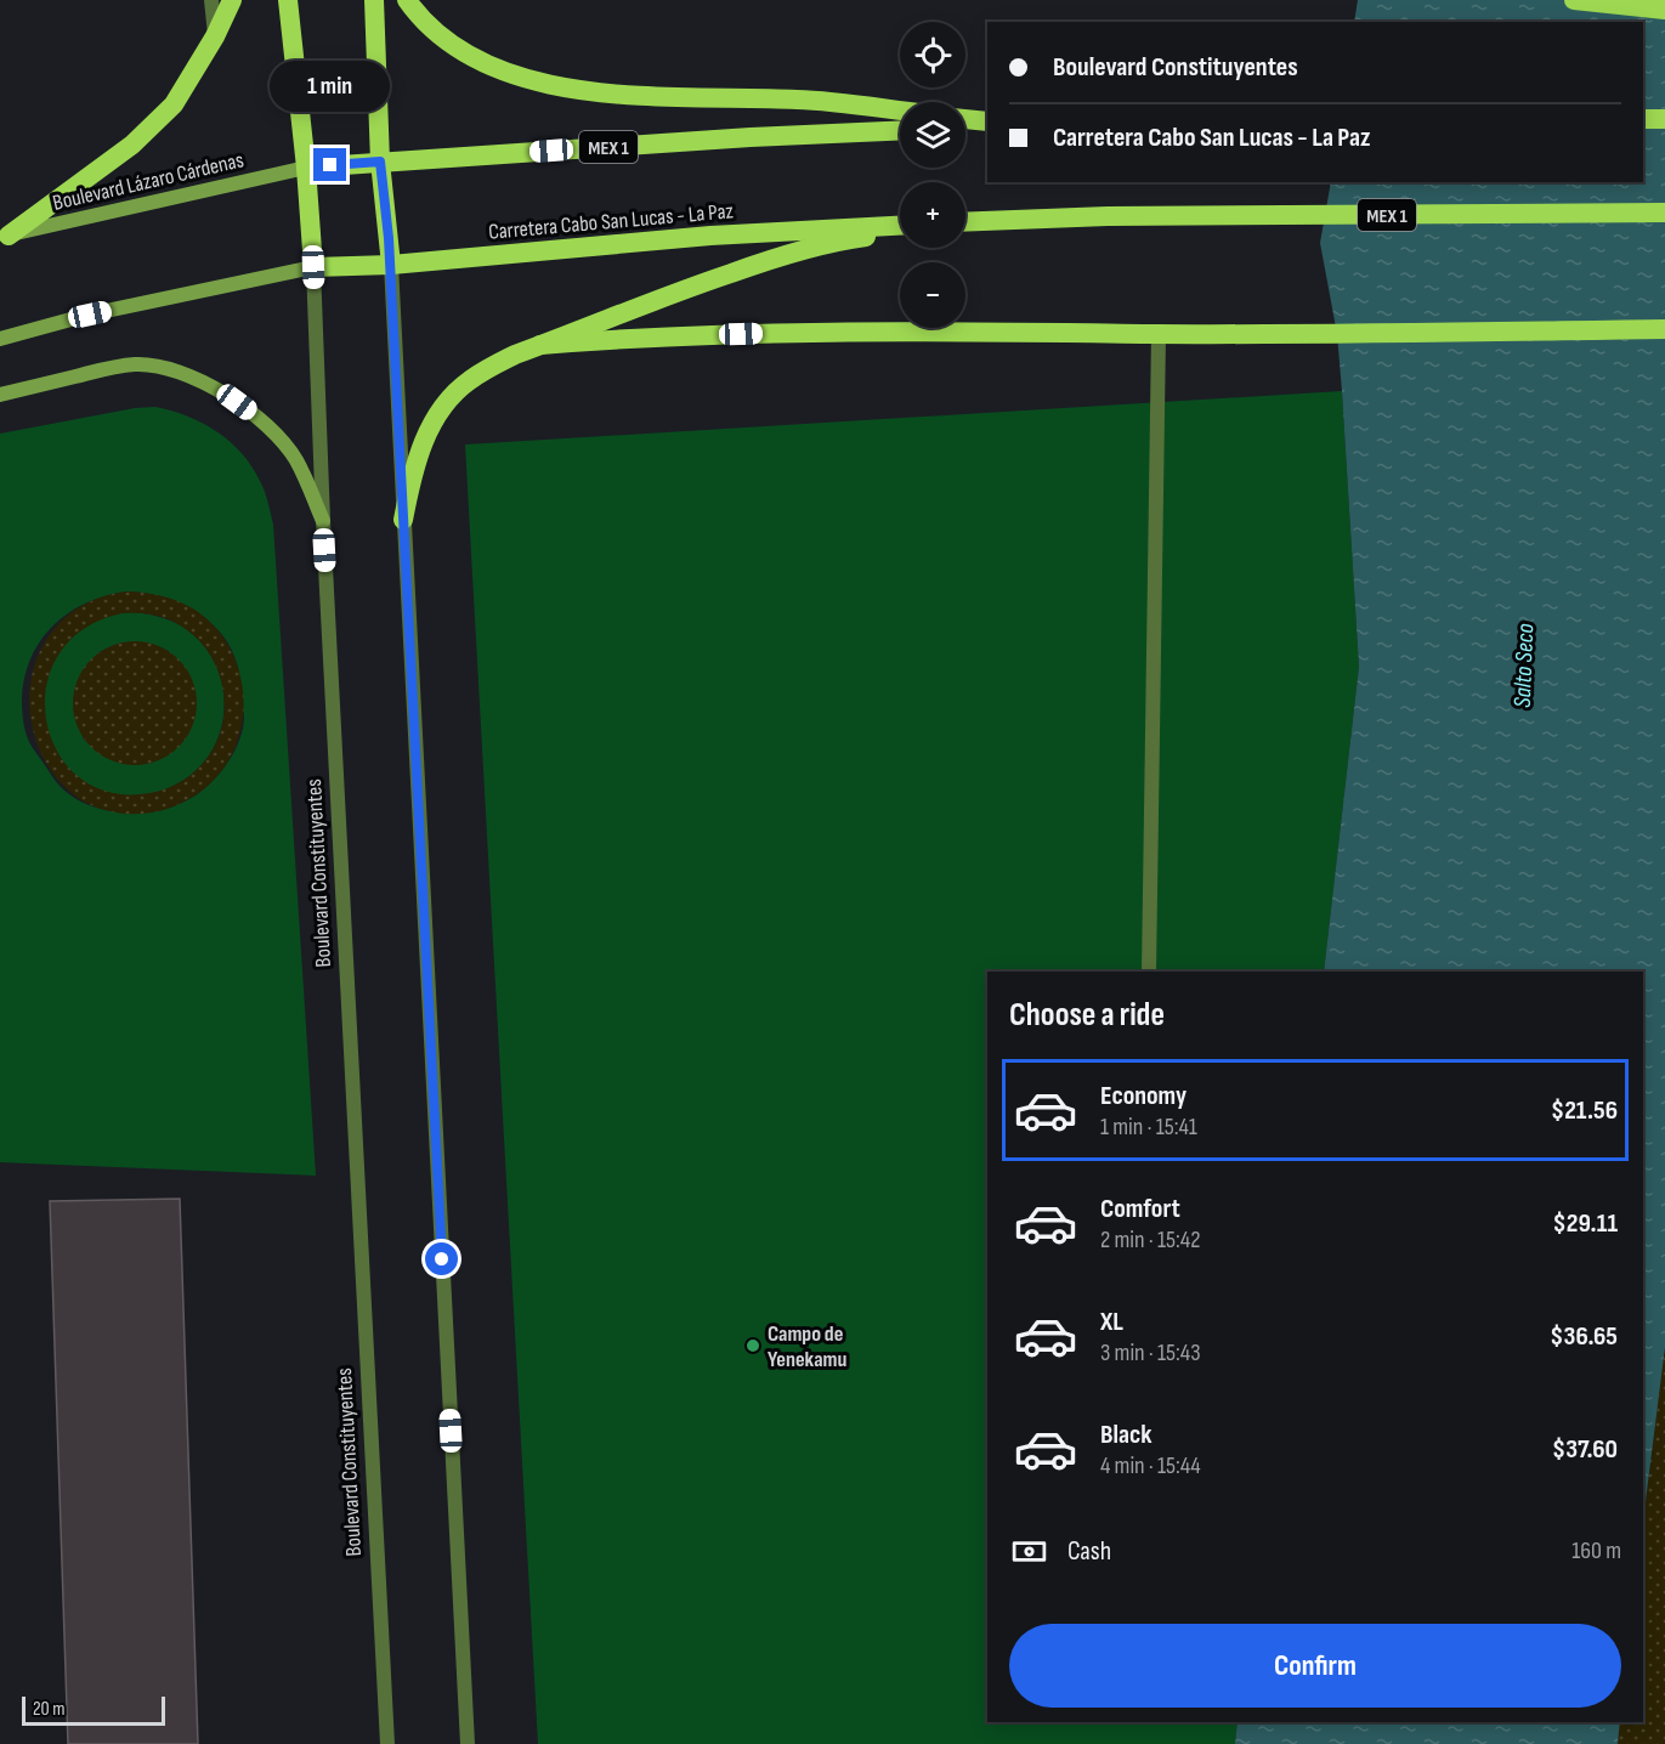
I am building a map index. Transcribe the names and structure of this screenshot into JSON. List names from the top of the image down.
{
  "streets": {
    "highway": ["MEX 1", "Carretera Cabo San Lucas - La Paz", "Boulevard Constituyentes"],
    "main road": ["Boulevard Lázaro Cárdenas"]
  },
  "crossings": [
    ["MEX 1", "Boulevard Lázaro Cárdenas"],
    ["MEX 1", "Boulevard Constituyentes"],
    ["Boulevard Lázaro Cárdenas", "Boulevard Constituyentes"],
    ["Carretera Cabo San Lucas - La Paz", "Boulevard Constituyentes"]
  ],
  "water": ["Salto Seco"],
  "places": ["Campo de Yenekamu"],
  "scale_bar": "20 m",
  "page": {
    "map_buttons": ["+", "−"],
    "banner": ["Boulevard Constituyentes", "Carretera Cabo San Lucas - La Paz"],
    "bubble": "1 min",
    "heading": "Choose a ride",
    "list": [
      {
        "name": "Economy",
        "note": "1 min · 15:41",
        "value": "$21.56"
      },
      {
        "name": "Comfort",
        "note": "2 min · 15:42",
        "value": "$29.11"
      },
      {
        "name": "XL",
        "note": "3 min · 15:43",
        "value": "$36.65"
      },
      {
        "name": "Black",
        "note": "4 min · 15:44",
        "value": "$37.60"
      }
    ],
    "pay": ["Cash", "160 m"],
    "buttons": "Confirm",
    "scale": "20 m"
  }
}
